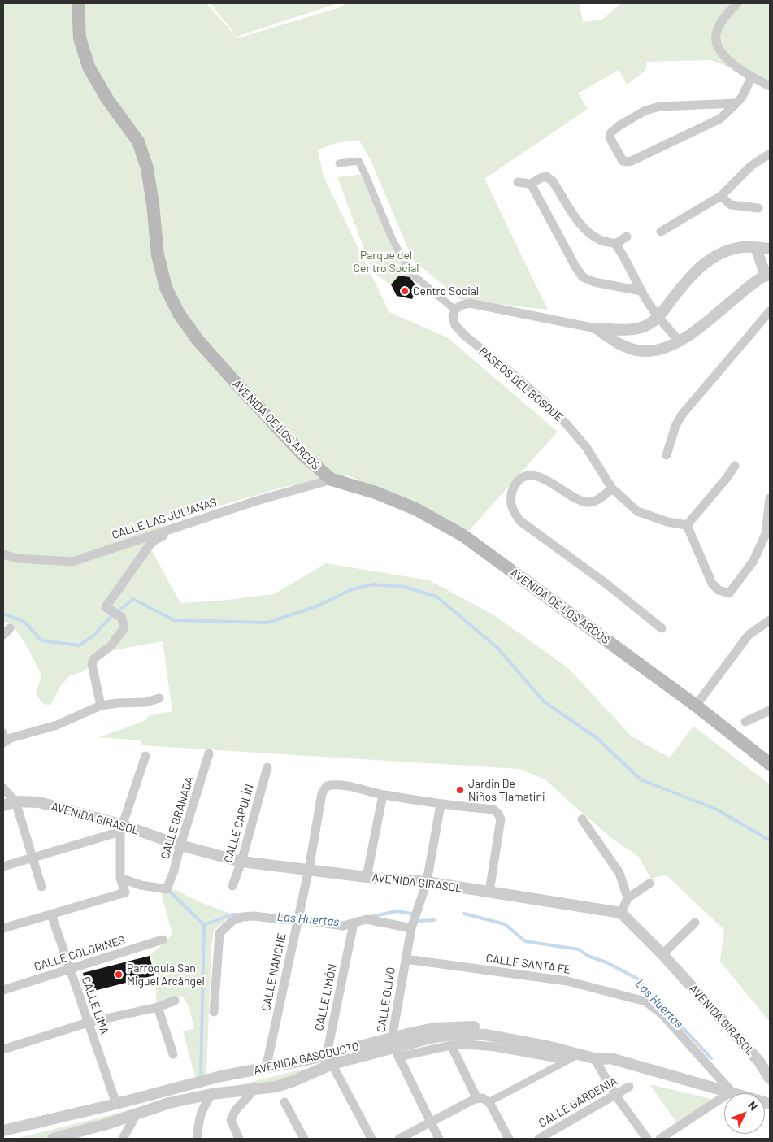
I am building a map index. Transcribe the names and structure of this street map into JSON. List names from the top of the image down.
{
  "streets": {
    "main road": ["AVENIDA DE LOS ARCOS"],
    "street": [
      "PASEOS DEL BOSQUE",
      "CALLE LAS JULIANAS",
      "CALLE GRANADA",
      "AVENIDA GIRASOL",
      "CALLE CAPULÍN",
      "CALLE COLORINES",
      "CALLE SANTA FE",
      "CALLE NANCHE",
      "CALLE LIMÓN",
      "CALLE OLIVO",
      "CALLE LIMA",
      "AVENIDA GASODUCTO",
      "CALLE GARDENIA"
    ]
  },
  "crossings": [
    ["AVENIDA DE LOS ARCOS", "CALLE LAS JULIANAS"],
    ["CALLE GRANADA", "AVENIDA GIRASOL"],
    ["AVENIDA GIRASOL", "CALLE CAPULÍN"],
    ["AVENIDA GIRASOL", "CALLE NANCHE"],
    ["AVENIDA GIRASOL", "CALLE OLIVO"],
    ["CALLE COLORINES", "CALLE LIMA"],
    ["CALLE SANTA FE", "CALLE OLIVO"],
    ["CALLE SANTA FE", "AVENIDA GASODUCTO"],
    ["CALLE NANCHE", "AVENIDA GASODUCTO"],
    ["CALLE LIMÓN", "AVENIDA GASODUCTO"],
    ["CALLE OLIVO", "AVENIDA GASODUCTO"],
    ["CALLE LIMA", "AVENIDA GASODUCTO"]
  ],
  "water": ["Las Huertas"],
  "parks": ["Parque del Centro Social"],
  "places": ["Centro Social", "Jardin De Niños Tlamatini", "Parroquia San Miguel Arcángel"],
  "north": "top right"
}
